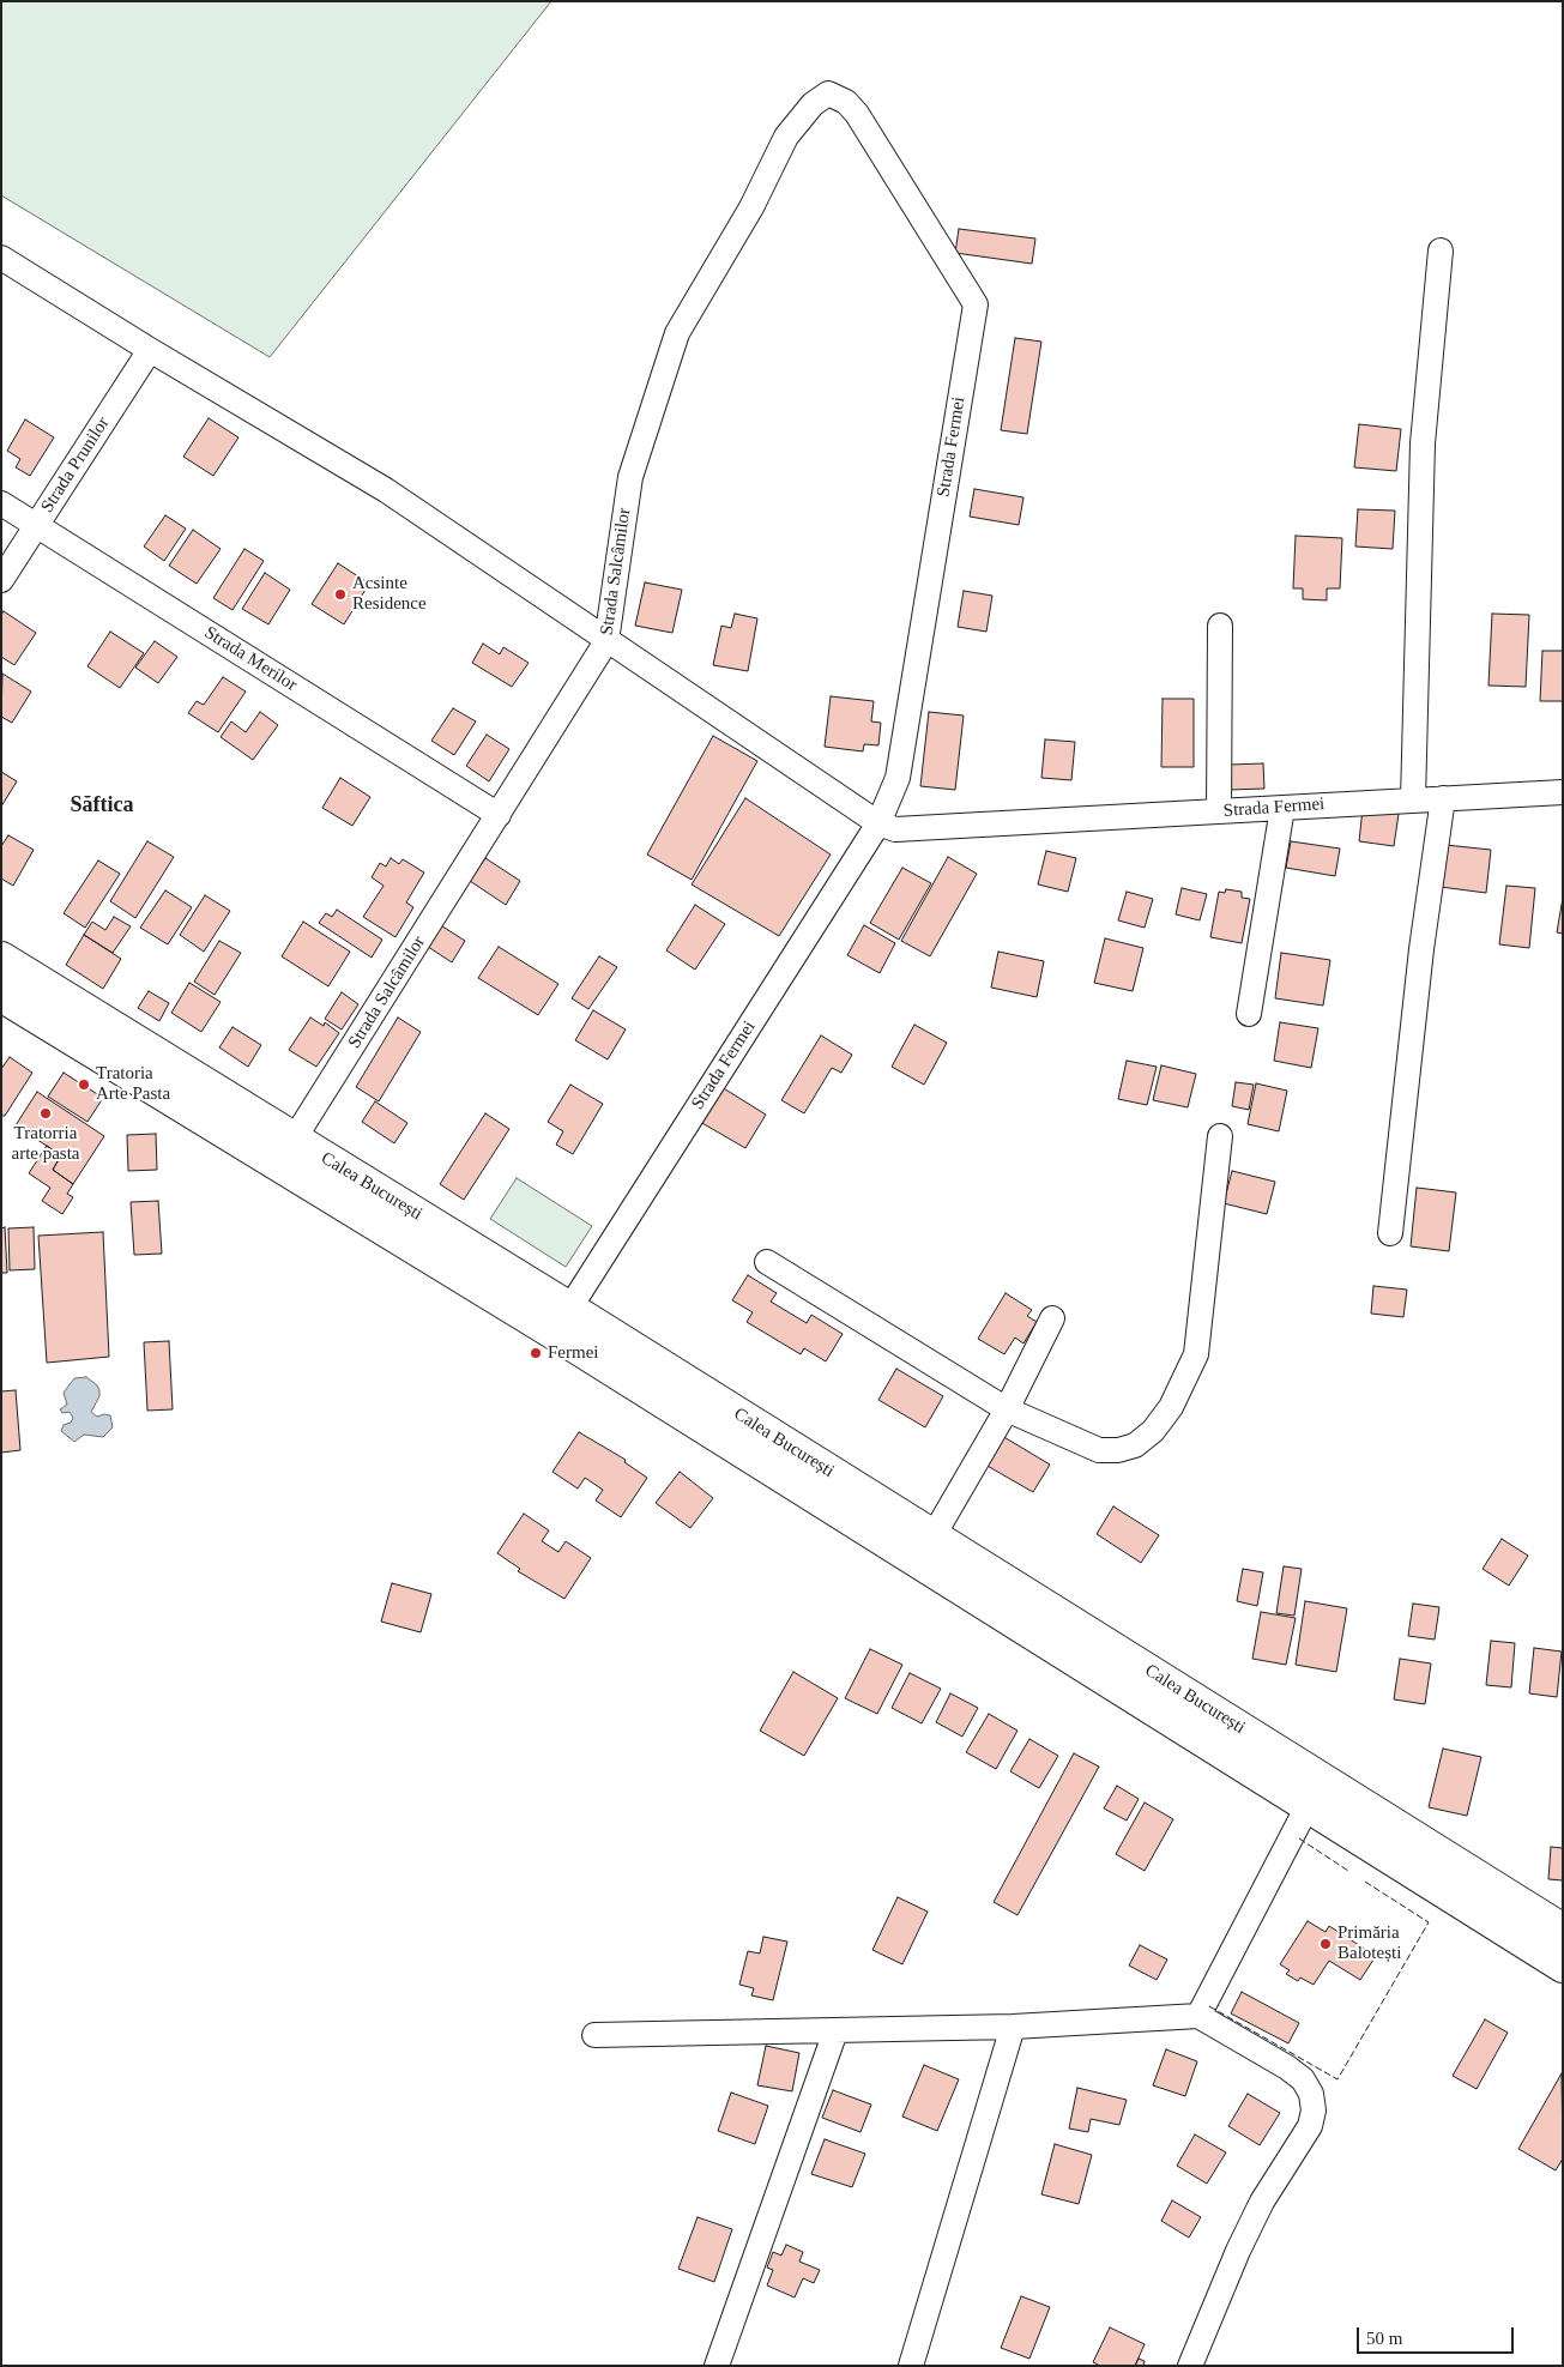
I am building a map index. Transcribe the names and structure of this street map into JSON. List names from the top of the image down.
{
  "streets": {
    "highway": ["Calea București"],
    "street": [
      "Strada Fermei",
      "Strada Prunilor",
      "Strada Salcâmilor",
      "Strada Merilor"
    ]
  },
  "crossings": [
    ["Strada Fermei", "Strada Salcâmilor"],
    ["Strada Fermei", "Calea București"],
    ["Strada Prunilor", "Strada Merilor"],
    ["Strada Salcâmilor", "Strada Merilor"],
    ["Strada Salcâmilor", "Calea București"]
  ],
  "districts": ["Săftica"],
  "places": [
    "Acsinte Residence",
    "Tratoria Arte Pasta",
    "Tratorria arte pasta",
    "Fermei",
    "Primăria Balotești"
  ],
  "scale_bar": "50 m"
}
